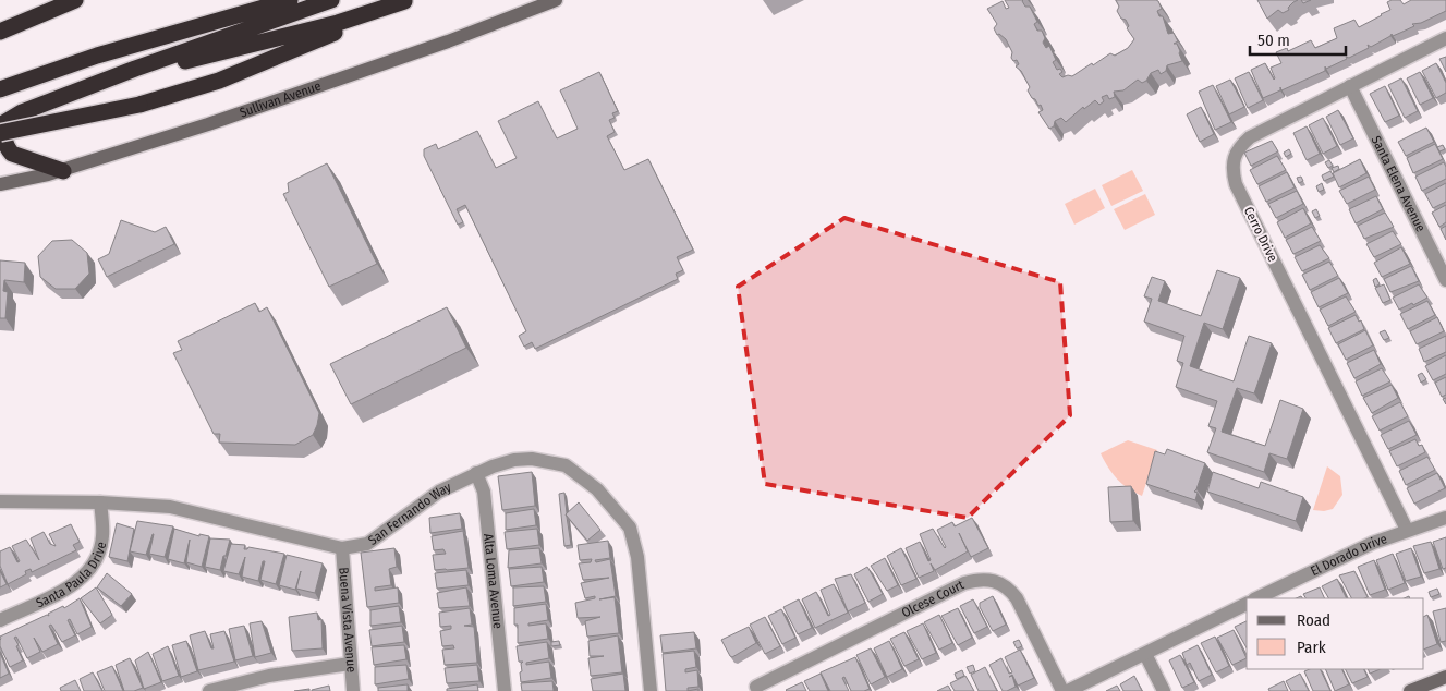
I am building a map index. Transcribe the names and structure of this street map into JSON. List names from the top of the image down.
{
  "streets": {
    "street": [
      "Sullivan Avenue",
      "Santa Elena Avenue",
      "Cerro Drive",
      "San Fernando Way",
      "El Dorado Drive",
      "Santa Paula Drive",
      "Alta Loma Avenue",
      "Olcese Court",
      "Buena Vista Avenue"
    ]
  },
  "crossings": [
    ["Santa Elena Avenue", "Cerro Drive"],
    ["Cerro Drive", "El Dorado Drive"],
    ["San Fernando Way", "Santa Paula Drive"],
    ["San Fernando Way", "Alta Loma Avenue"],
    ["San Fernando Way", "Buena Vista Avenue"]
  ],
  "legend": ["Road", "Park"],
  "scale_bar": "50 m"
}
